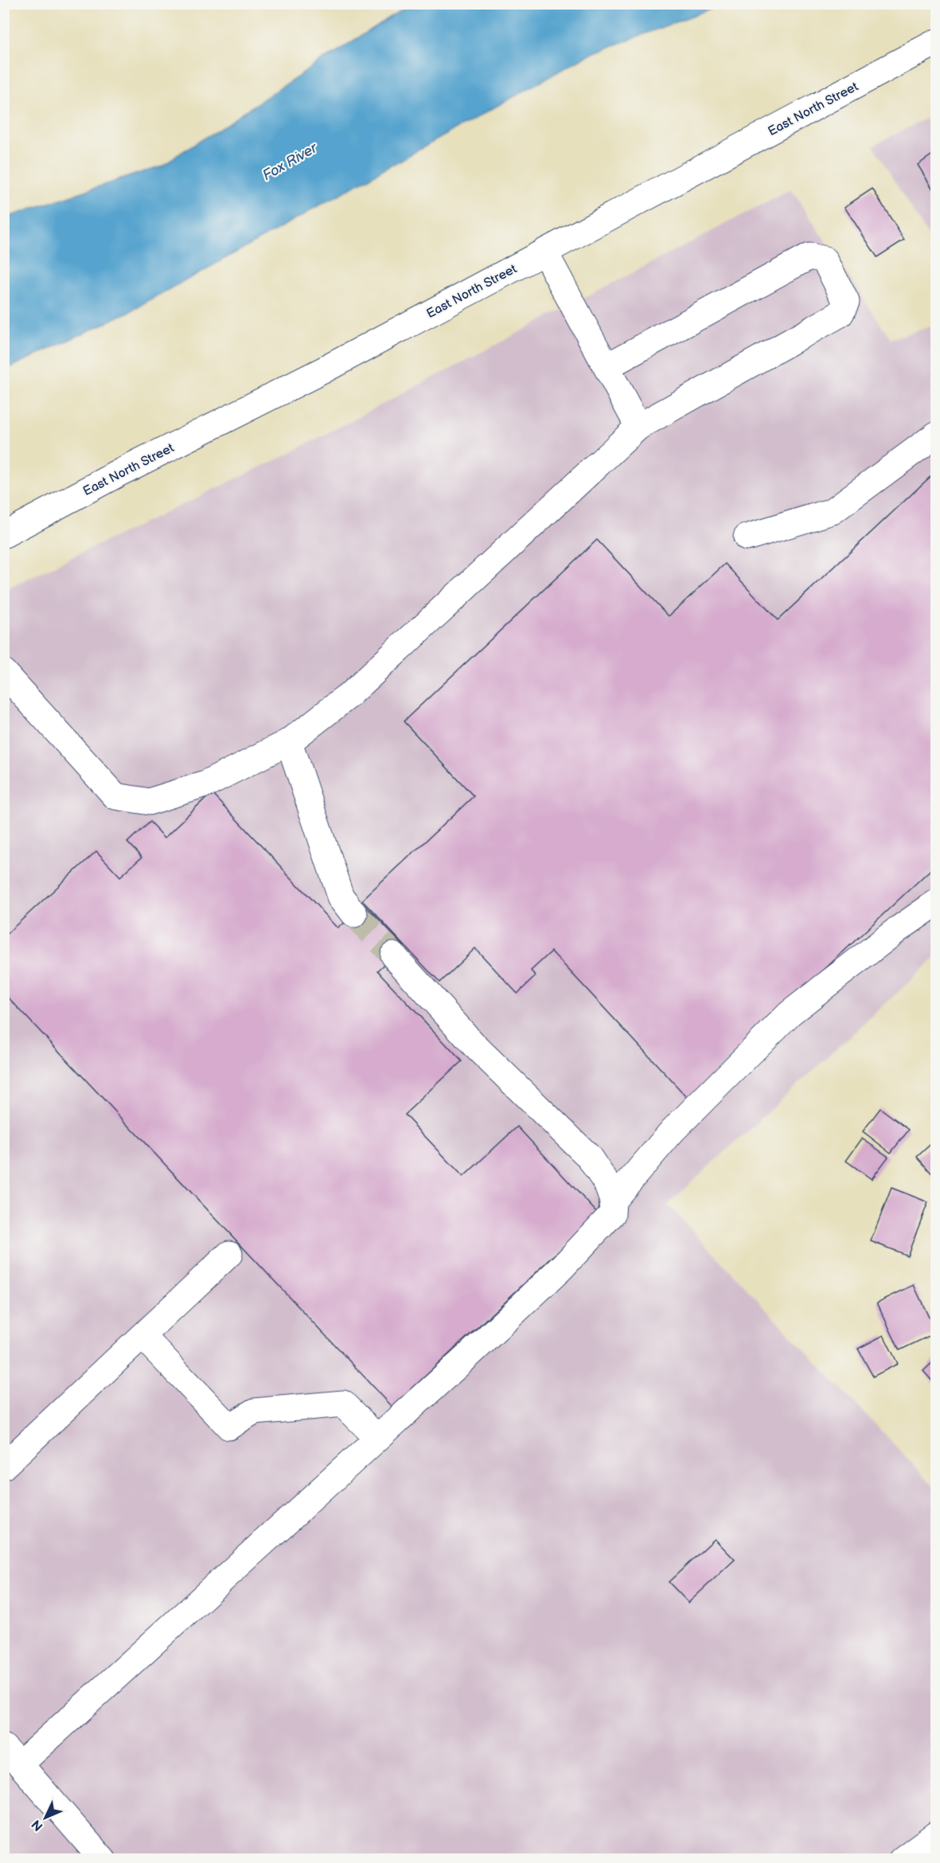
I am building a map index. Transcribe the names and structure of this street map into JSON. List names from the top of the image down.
{
  "streets": {
    "main road": ["East North Street"]
  },
  "water": ["Fox River"],
  "north": "bottom left"
}
